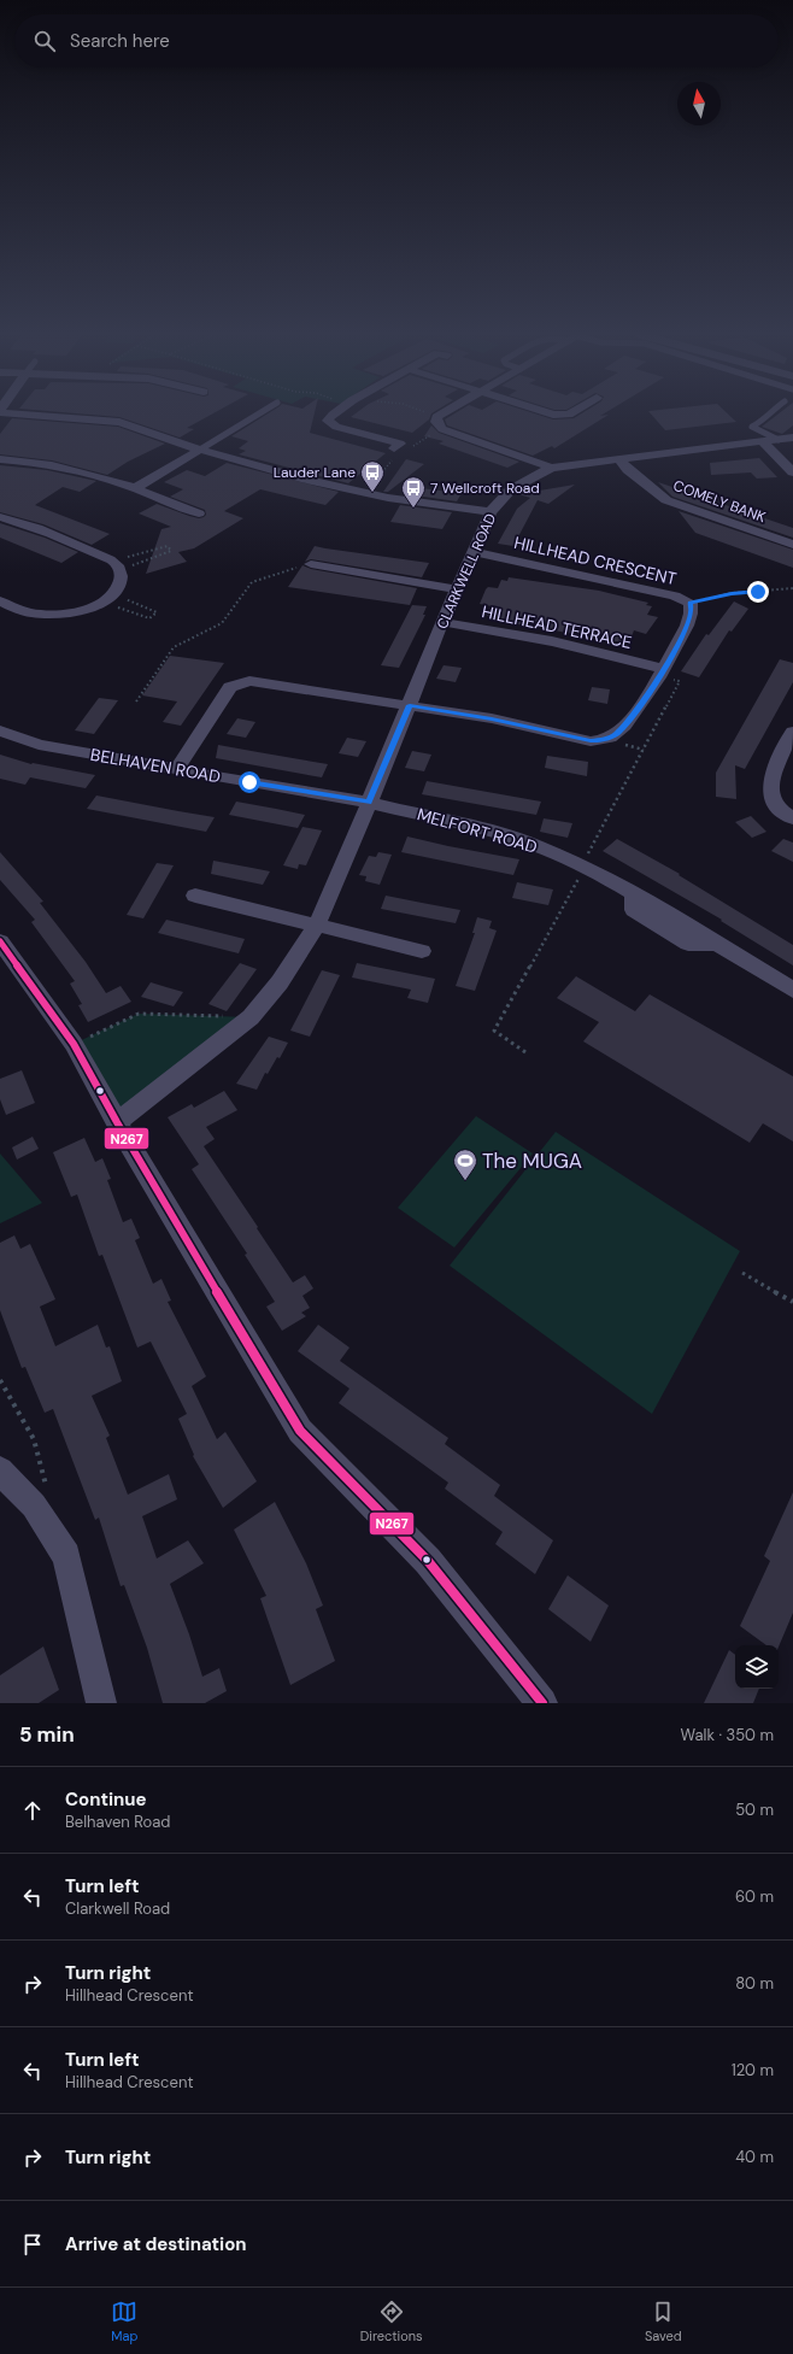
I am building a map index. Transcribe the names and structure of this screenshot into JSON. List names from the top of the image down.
{
  "streets": {
    "street": [
      "COMELY BANK",
      "HILLHEAD CRESCENT",
      "CLARKWELL ROAD",
      "HILLHEAD TERRACE",
      "BELHAVEN ROAD",
      "MELFORT ROAD"
    ]
  },
  "crossings": [
    ["COMELY BANK", "CLARKWELL ROAD"],
    ["HILLHEAD CRESCENT", "CLARKWELL ROAD"],
    ["HILLHEAD CRESCENT", "HILLHEAD TERRACE"],
    ["HILLHEAD CRESCENT", "BELHAVEN ROAD"],
    ["CLARKWELL ROAD", "HILLHEAD TERRACE"],
    ["CLARKWELL ROAD", "BELHAVEN ROAD"],
    ["CLARKWELL ROAD", "MELFORT ROAD"],
    ["BELHAVEN ROAD", "MELFORT ROAD"]
  ],
  "places": {
    "bus stop": ["Lauder Lane", "7 Wellcroft Road"],
    "sports": ["The MUGA"]
  },
  "lines": ["transit line N267"],
  "north": "top",
  "page": {
    "search": "Search here",
    "heading": ["5 min", "Walk · 350 m"],
    "list": [
      ["Continue", "Belhaven Road", "50 m"],
      ["Turn left", "Clarkwell Road", "60 m"],
      ["Turn right", "Hillhead Crescent", "80 m"],
      ["Turn left", "Hillhead Crescent", "120 m"],
      ["Turn right", "40 m"],
      "Arrive at destination"
    ],
    "nav": ["Map", "Directions", "Saved"]
  }
}
